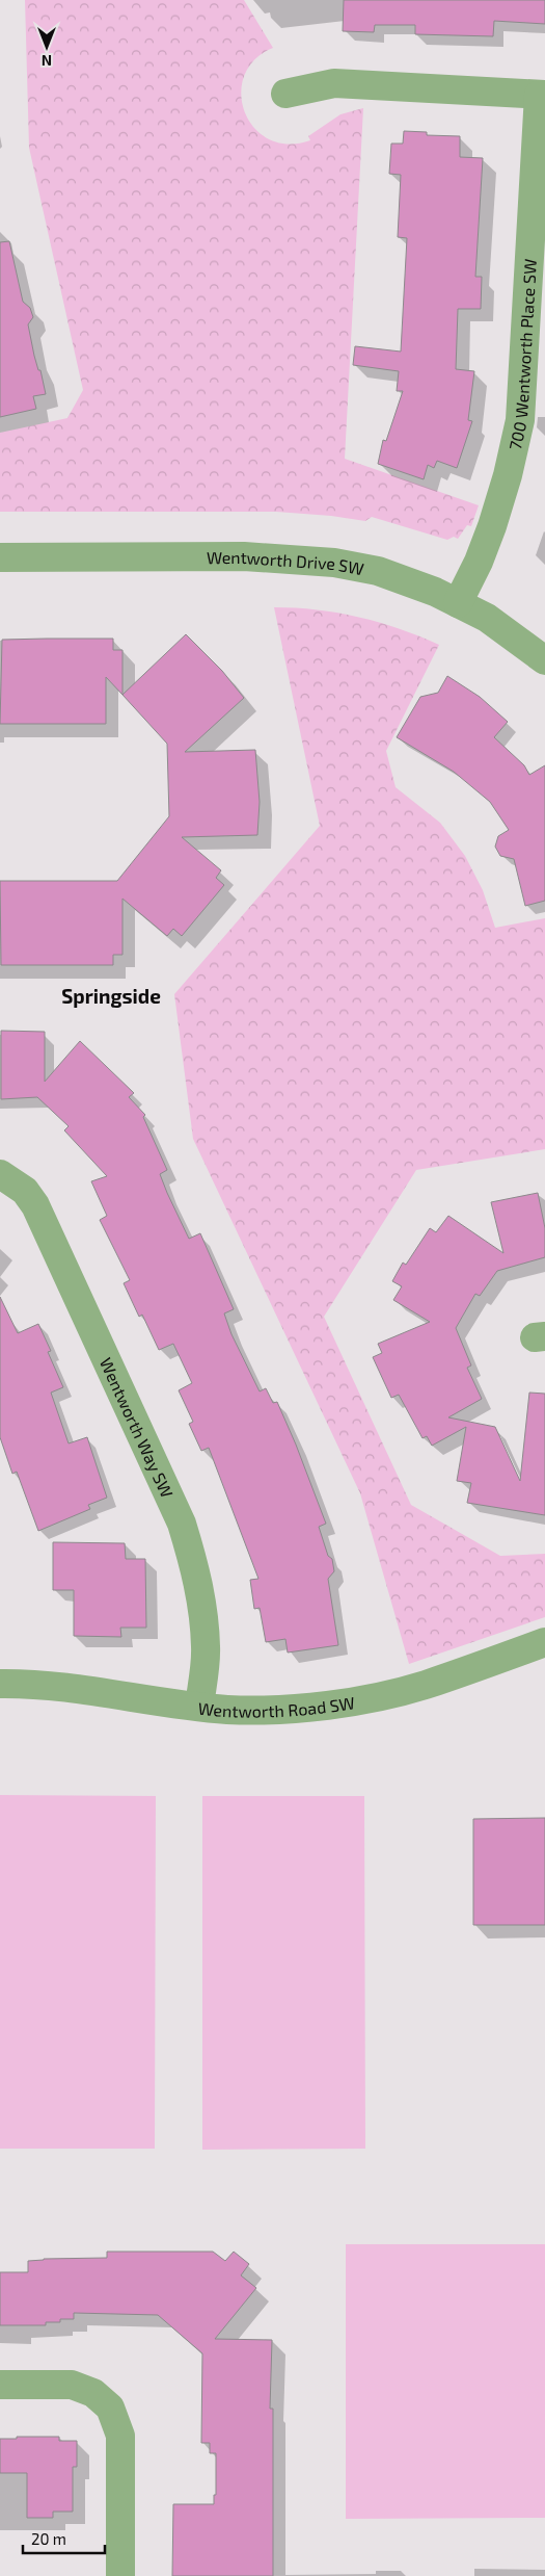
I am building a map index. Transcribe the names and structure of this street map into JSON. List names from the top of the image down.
{
  "streets": {
    "street": [
      "700 Wentworth Place SW",
      "Wentworth Drive SW",
      "Wentworth Way SW",
      "Wentworth Road SW"
    ]
  },
  "crossings": [
    ["700 Wentworth Place SW", "Wentworth Drive SW"],
    ["Wentworth Way SW", "Wentworth Road SW"]
  ],
  "districts": ["Springside"],
  "scale_bar": "20 m",
  "north": "bottom"
}
